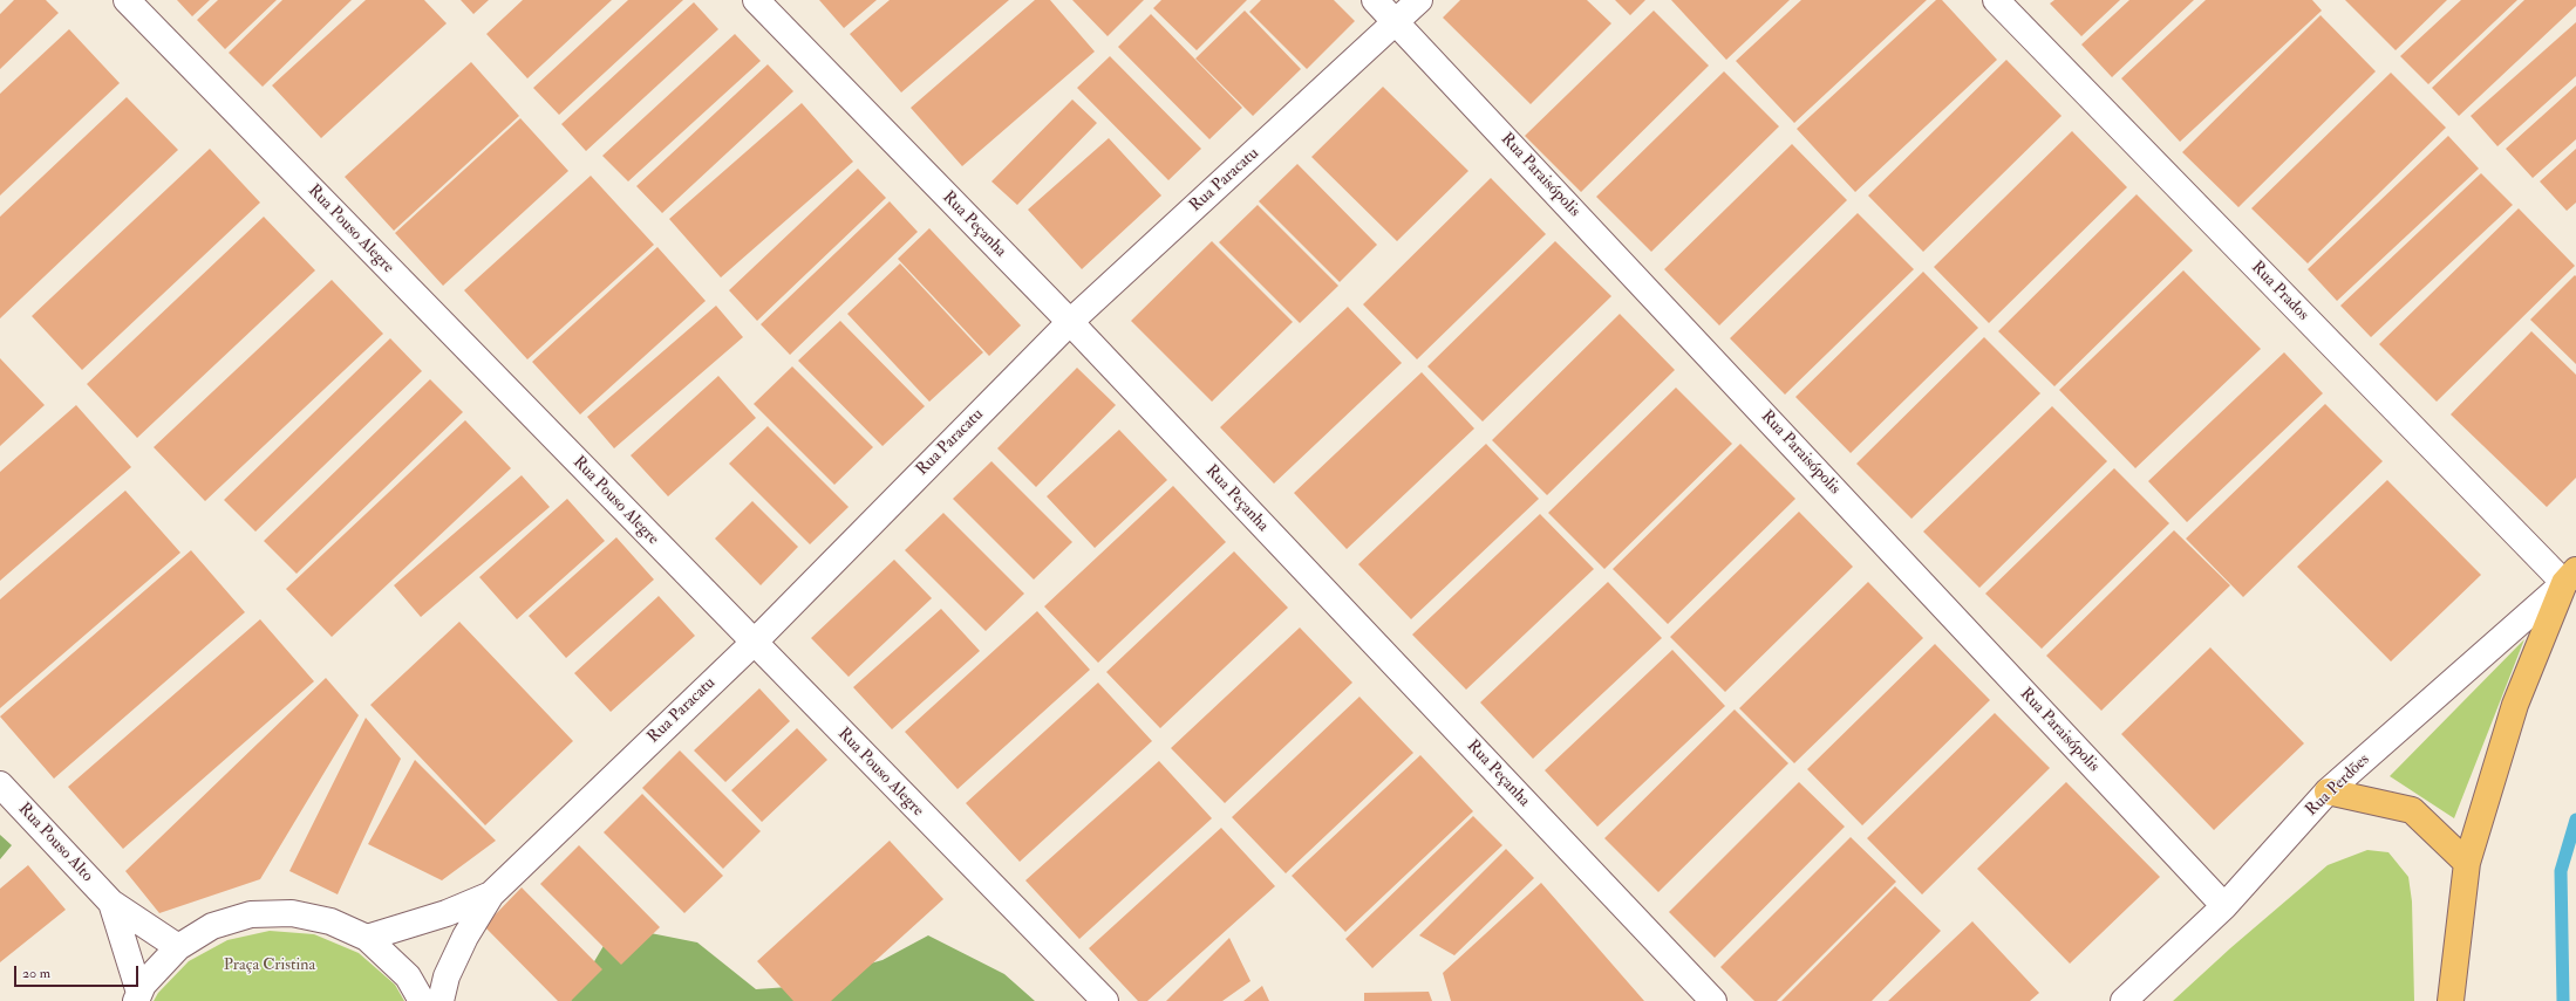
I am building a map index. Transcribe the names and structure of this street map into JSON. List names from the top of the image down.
{
  "streets": {
    "street": [
      "Rua Paraisópolis",
      "Rua Paracatu",
      "Rua Peçanha",
      "Rua Pouso Alegre",
      "Rua Prados",
      "Rua Perdões",
      "Rua Pouso Alto"
    ]
  },
  "crossings": [
    ["Rua Paraisópolis", "Rua Paracatu"],
    ["Rua Paraisópolis", "Rua Perdões"],
    ["Rua Paracatu", "Rua Peçanha"],
    ["Rua Paracatu", "Rua Pouso Alegre"],
    ["Rua Prados", "Rua Perdões"]
  ],
  "parks": ["Praça Cristina"],
  "scale_bar": "20 m"
}
